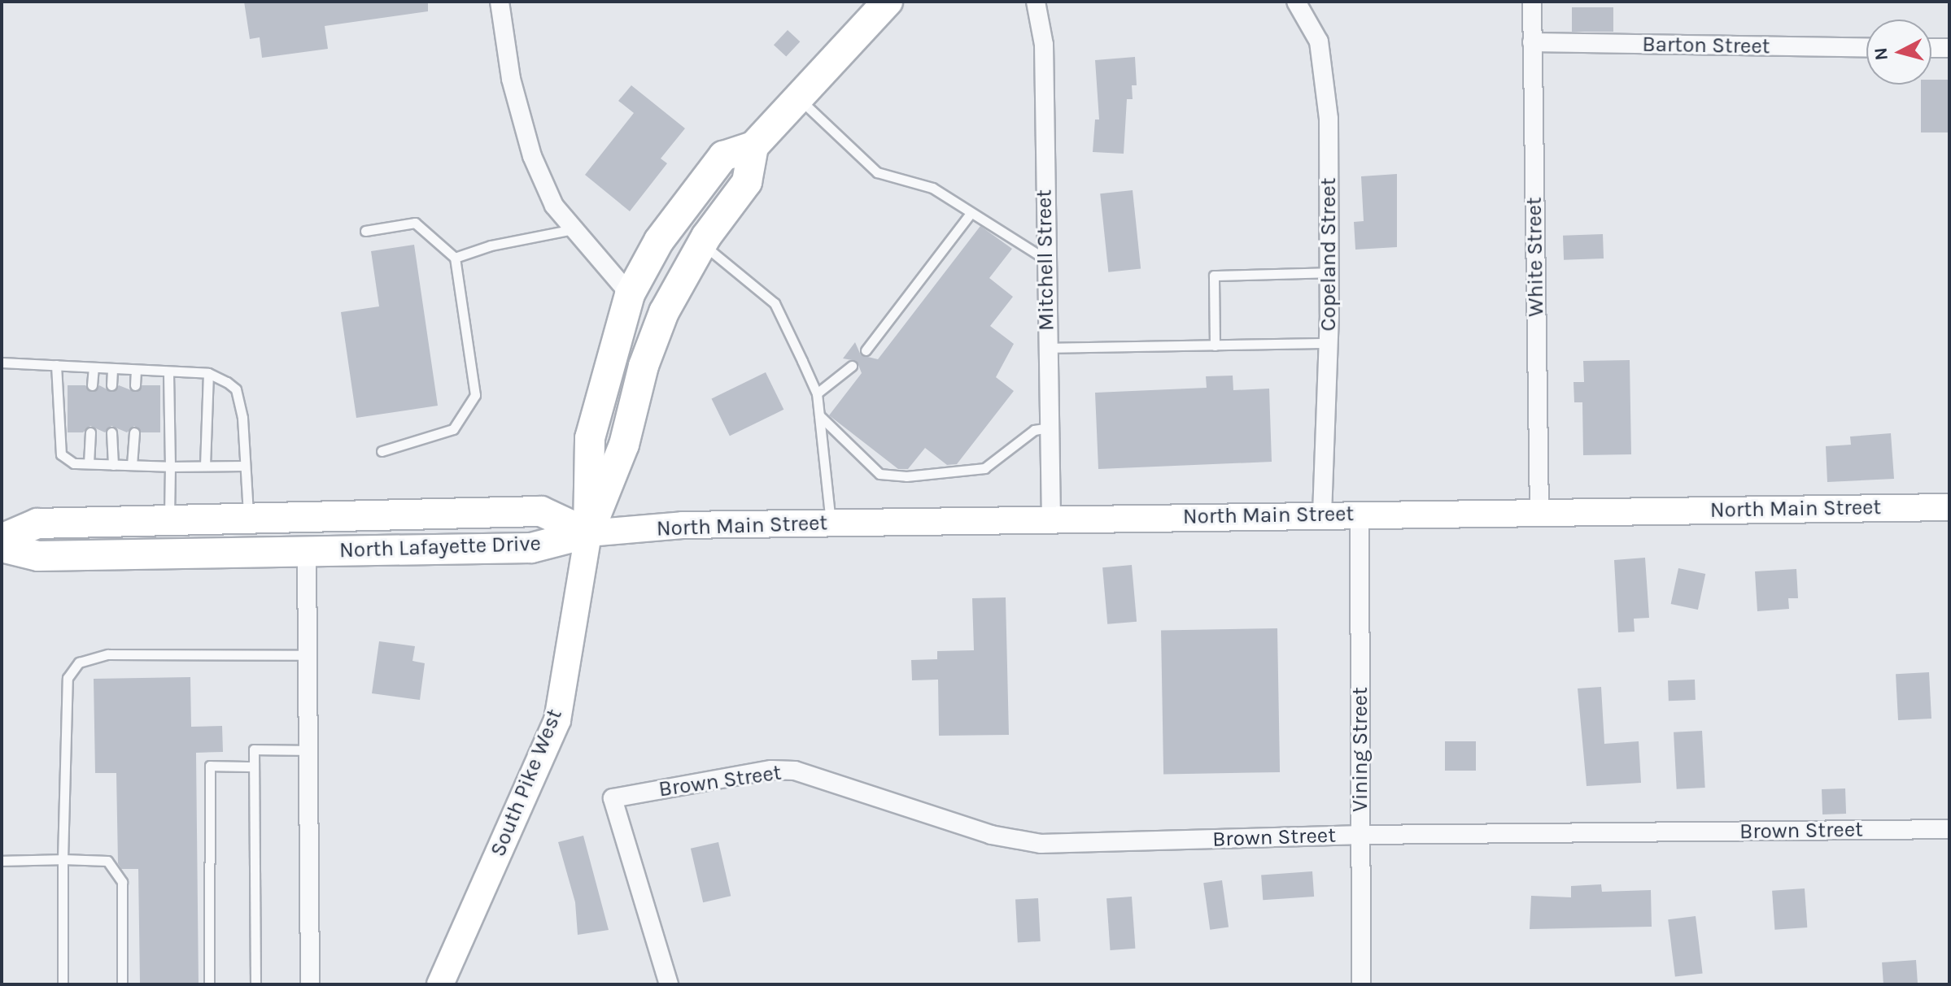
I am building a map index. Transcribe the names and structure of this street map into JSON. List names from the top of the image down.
{
  "streets": {
    "main road": ["North Main Street", "North Lafayette Drive", "South Pike West"],
    "street": [
      "Barton Street",
      "Copeland Street",
      "White Street",
      "Mitchell Street",
      "Vining Street",
      "Brown Street"
    ]
  },
  "crossings": [
    ["Barton Street", "White Street"],
    ["Copeland Street", "North Main Street"],
    ["White Street", "North Main Street"],
    ["Mitchell Street", "North Main Street"],
    ["North Main Street", "North Lafayette Drive"],
    ["North Main Street", "Vining Street"],
    ["North Main Street", "South Pike West"],
    ["North Lafayette Drive", "South Pike West"],
    ["Vining Street", "Brown Street"]
  ],
  "north": "left"
}
